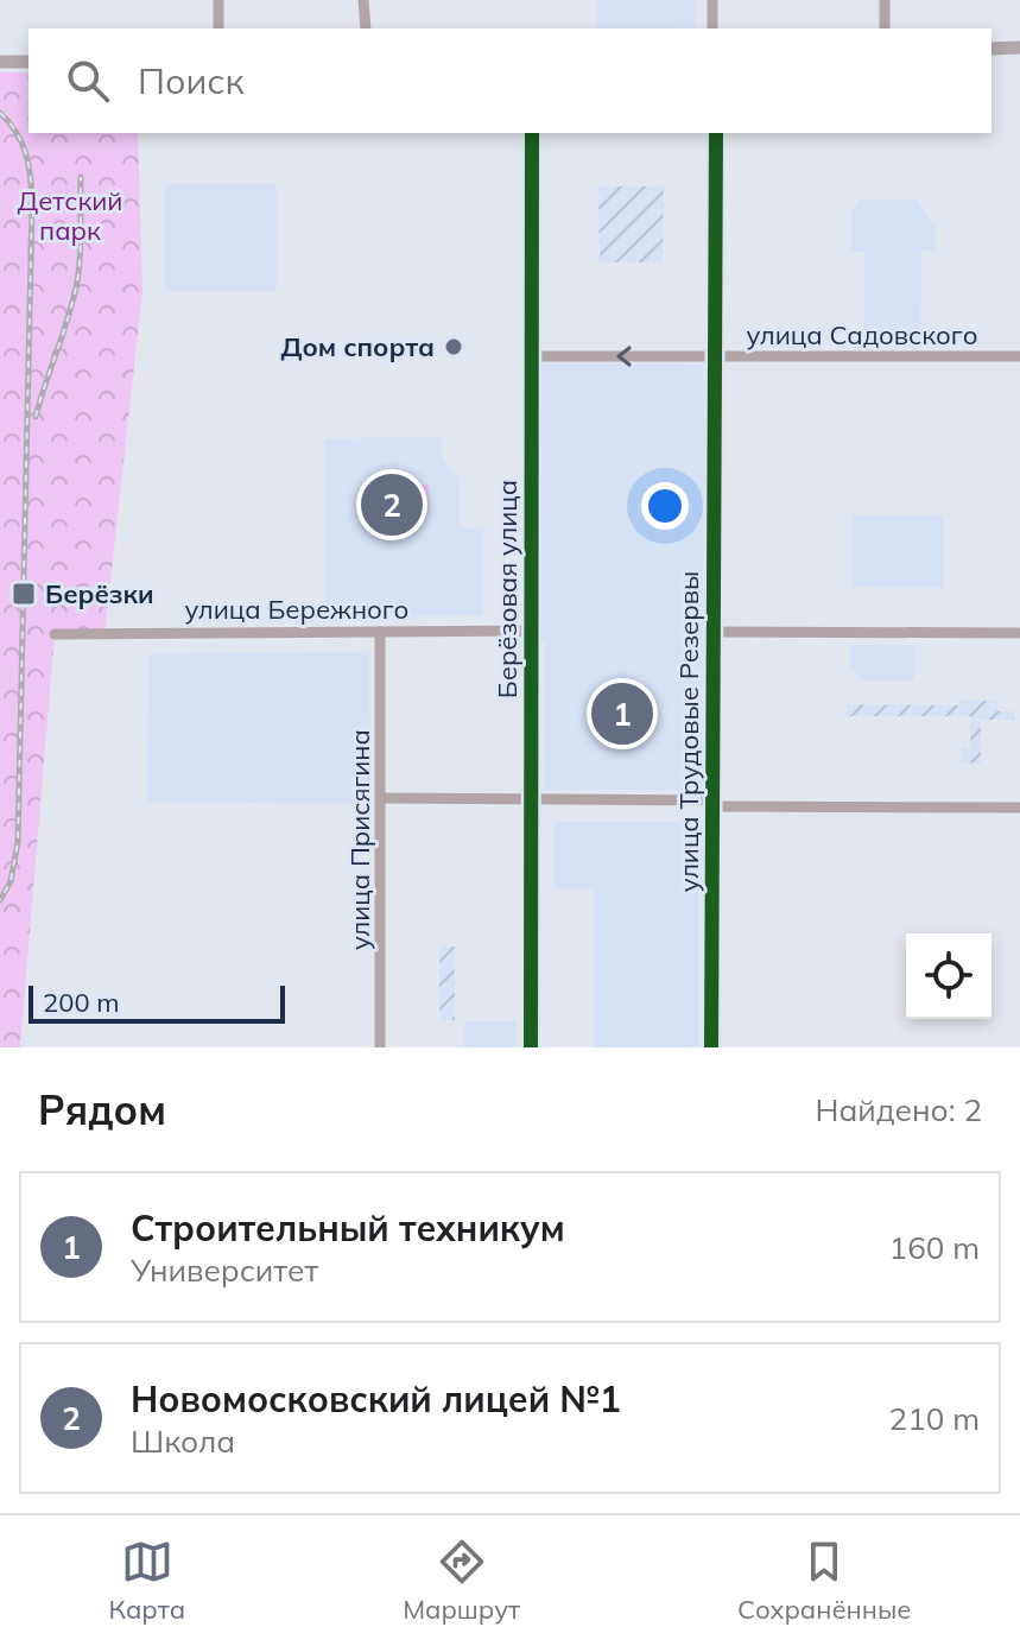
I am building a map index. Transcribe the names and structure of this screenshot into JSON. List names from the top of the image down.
{
  "streets": {
    "street": [
      "улица Садовского",
      "Берёзовая улица",
      "улица Бережного",
      "улица Трудовые Резервы",
      "улица Присягина"
    ]
  },
  "crossings": [
    ["улица Садовского", "Берёзовая улица"],
    ["улица Садовского", "улица Трудовые Резервы"],
    ["Берёзовая улица", "улица Бережного"],
    ["улица Бережного", "улица Присягина"]
  ],
  "one_way": ["улица Садовского"],
  "parks": ["Детский парк"],
  "places": {
    "other": ["Дом спорта"],
    "transit": ["Берёзки"]
  },
  "scale_bar": "200 m",
  "page": {
    "search": "Поиск",
    "pins": ["2", "1"],
    "scale": "200 m",
    "heading": ["Рядом", "Найдено: 2"],
    "list": [
      {
        "mark": "1",
        "name": "Строительный техникум",
        "note": "Университет",
        "value": "160 m"
      },
      {
        "mark": "2",
        "name": "Новомосковский лицей №1",
        "note": "Школа",
        "value": "210 m"
      }
    ],
    "nav": ["Карта", "Маршрут", "Сохранённые"]
  }
}
